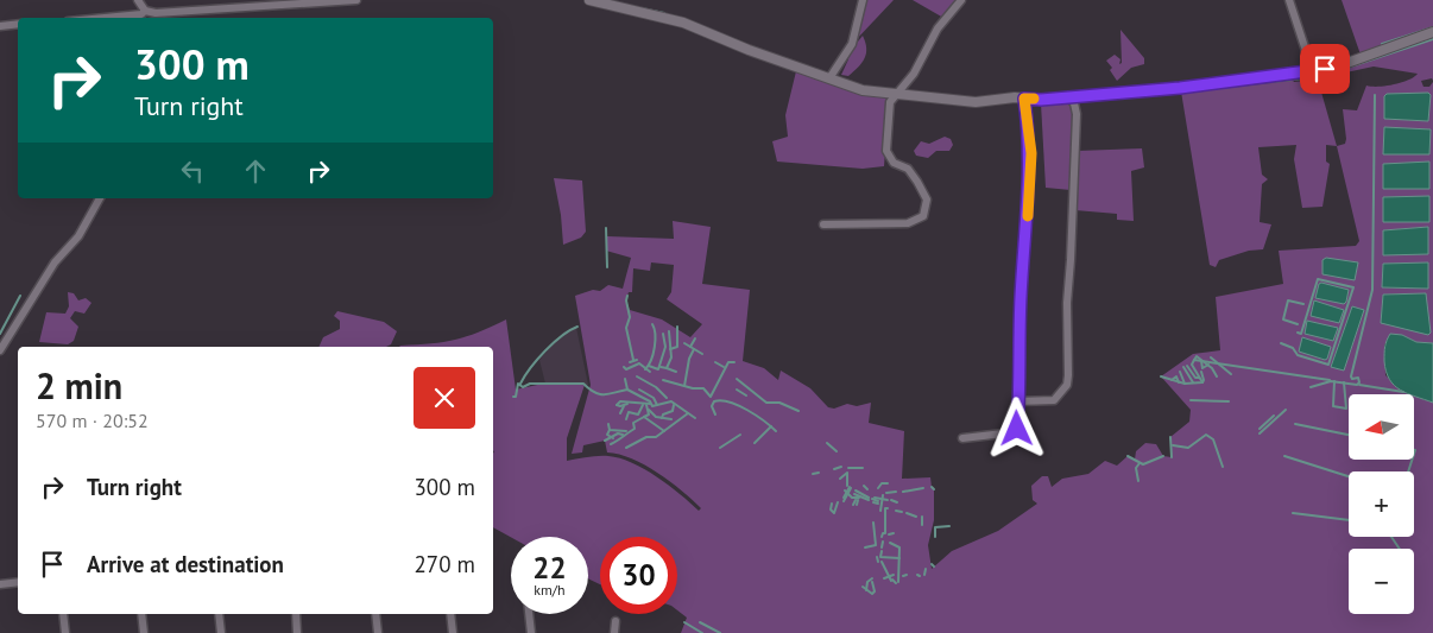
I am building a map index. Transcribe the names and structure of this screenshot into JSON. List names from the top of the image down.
{
  "north": "left",
  "page": {
    "turn": ["300 m", "Turn right"],
    "heading": ["2 min", "570 m · 20:52"],
    "map_buttons": ["+", "−"],
    "list": [
      {
        "name": "Turn right",
        "value": "300 m"
      },
      {
        "name": "Arrive at destination",
        "value": "270 m"
      }
    ],
    "speed": "22 km/h",
    "limit": "30"
  }
}
